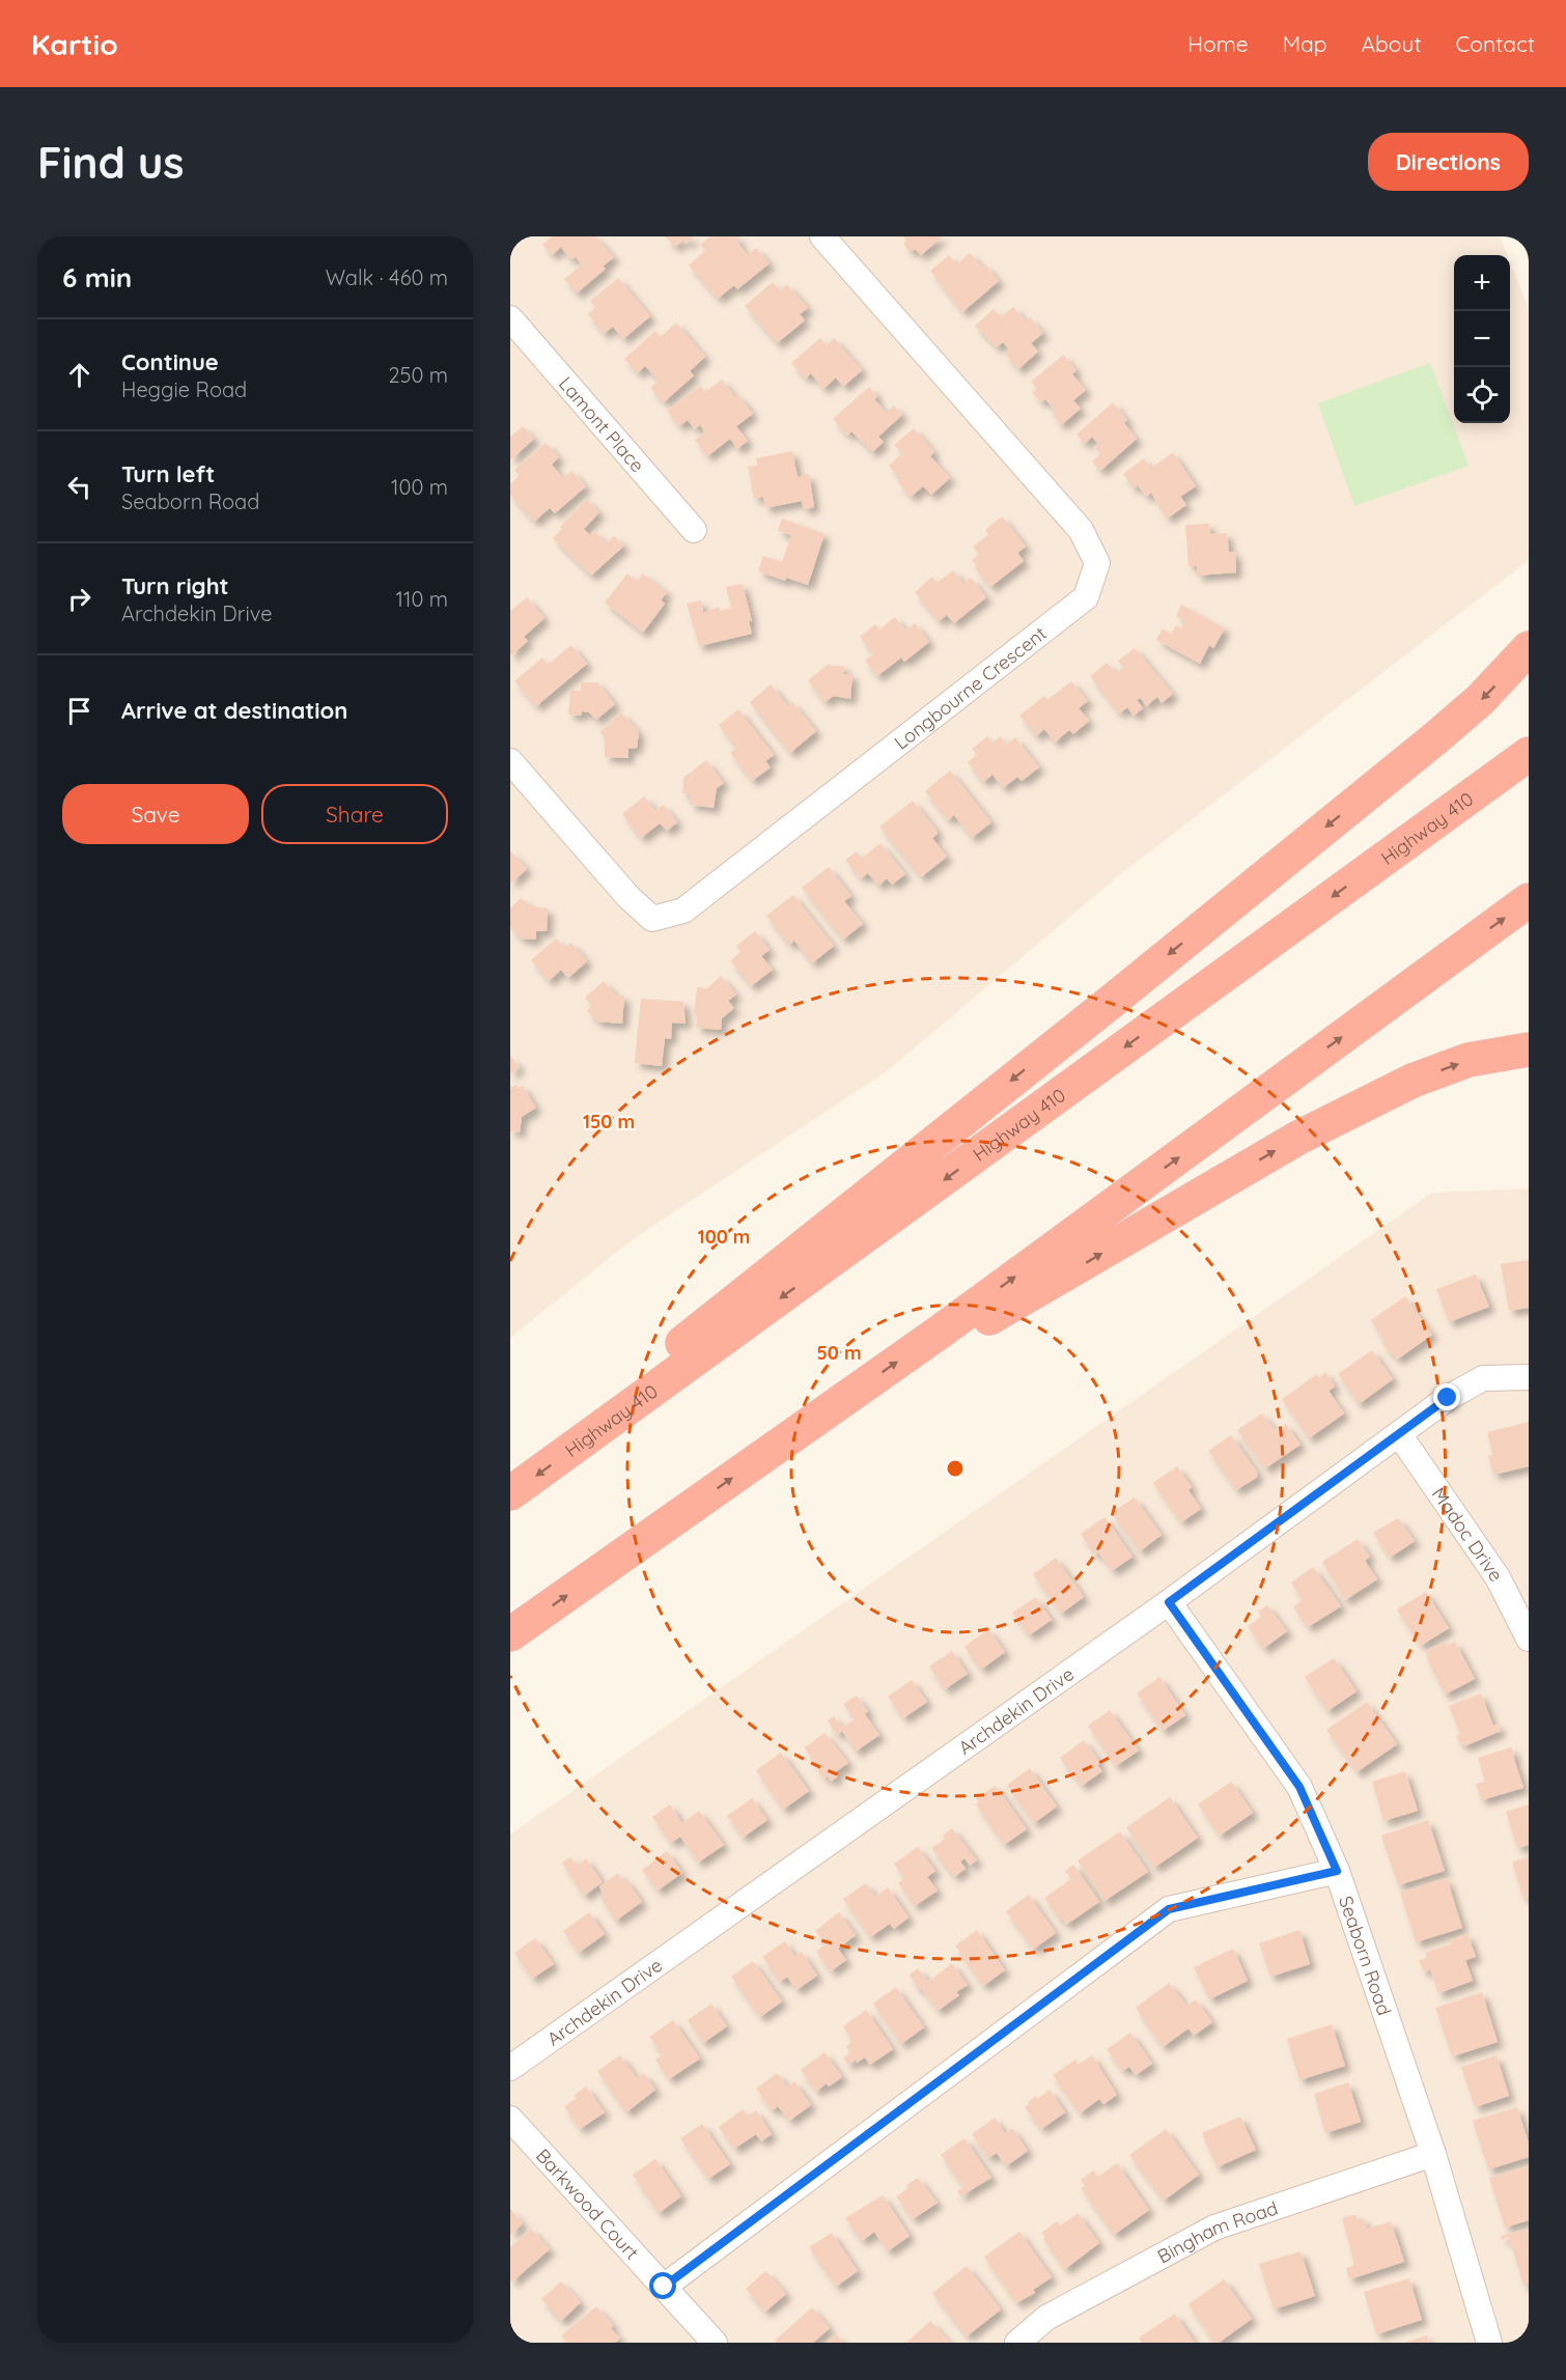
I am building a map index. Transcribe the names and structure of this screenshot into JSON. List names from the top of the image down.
{
  "streets": {
    "highway": ["Highway 410"],
    "street": [
      "Lamont Place",
      "Longbourne Crescent",
      "Madoc Drive",
      "Archdekin Drive",
      "Seaborn Road",
      "Barkwood Court",
      "Bingham Road"
    ]
  },
  "crossings": [
    ["Madoc Drive", "Archdekin Drive"],
    ["Archdekin Drive", "Seaborn Road"],
    ["Seaborn Road", "Bingham Road"]
  ],
  "page": {
    "header": "Kartio",
    "nav": [
      "Home",
      "Map",
      "About",
      "Contact"
    ],
    "buttons": [
      "Directions",
      ["Save", "Share"]
    ],
    "title": "Find us",
    "heading": ["6 min", "Walk · 460 m"],
    "map_buttons": ["+", "−"],
    "list": [
      ["Continue", "Heggie Road", "250 m"],
      ["Turn left", "Seaborn Road", "100 m"],
      ["Turn right", "Archdekin Drive", "110 m"],
      "Arrive at destination"
    ]
  },
  "rings": ["150 m", "100 m", "50 m"]
}
